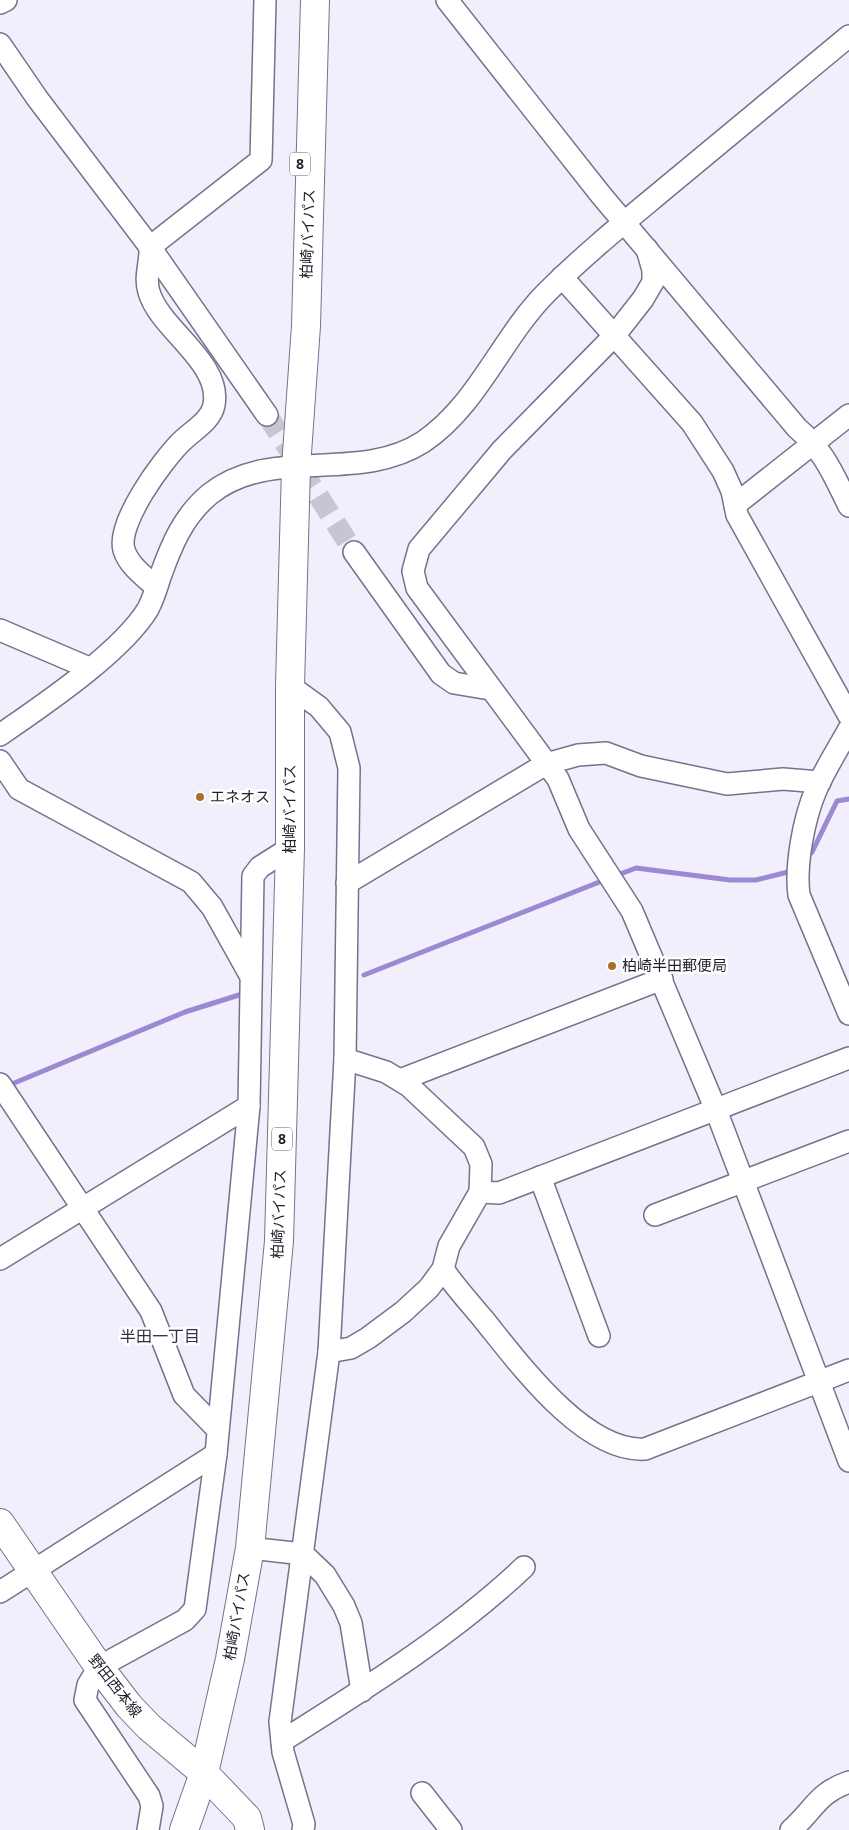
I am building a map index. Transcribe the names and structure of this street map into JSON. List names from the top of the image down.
{
  "streets": {
    "main road": ["8", "柏崎バイパス", "野田西本線"]
  },
  "crossings": [
    ["柏崎バイパス", "野田西本線"]
  ],
  "districts": ["半田一丁目"],
  "places": ["エネオス", "柏崎半田郵便局"]
}
